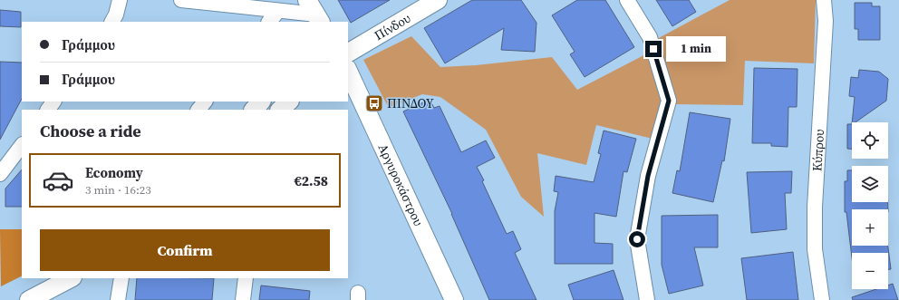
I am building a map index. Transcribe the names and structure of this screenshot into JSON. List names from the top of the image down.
{
  "streets": {
    "street": ["Πίνδου", "Κύπρου", "Αργυροκάστρου"]
  },
  "places": {
    "bus stop": ["ΠΙΝΔΟΥ"]
  },
  "page": {
    "banner": ["Γράμμου", "Γράμμου"],
    "bubble": "1 min",
    "heading": "Choose a ride",
    "map_buttons": ["+", "−"],
    "list": [
      {
        "name": "Economy",
        "note": "3 min · 16:23",
        "value": "€2.58"
      }
    ],
    "buttons": "Confirm"
  }
}
